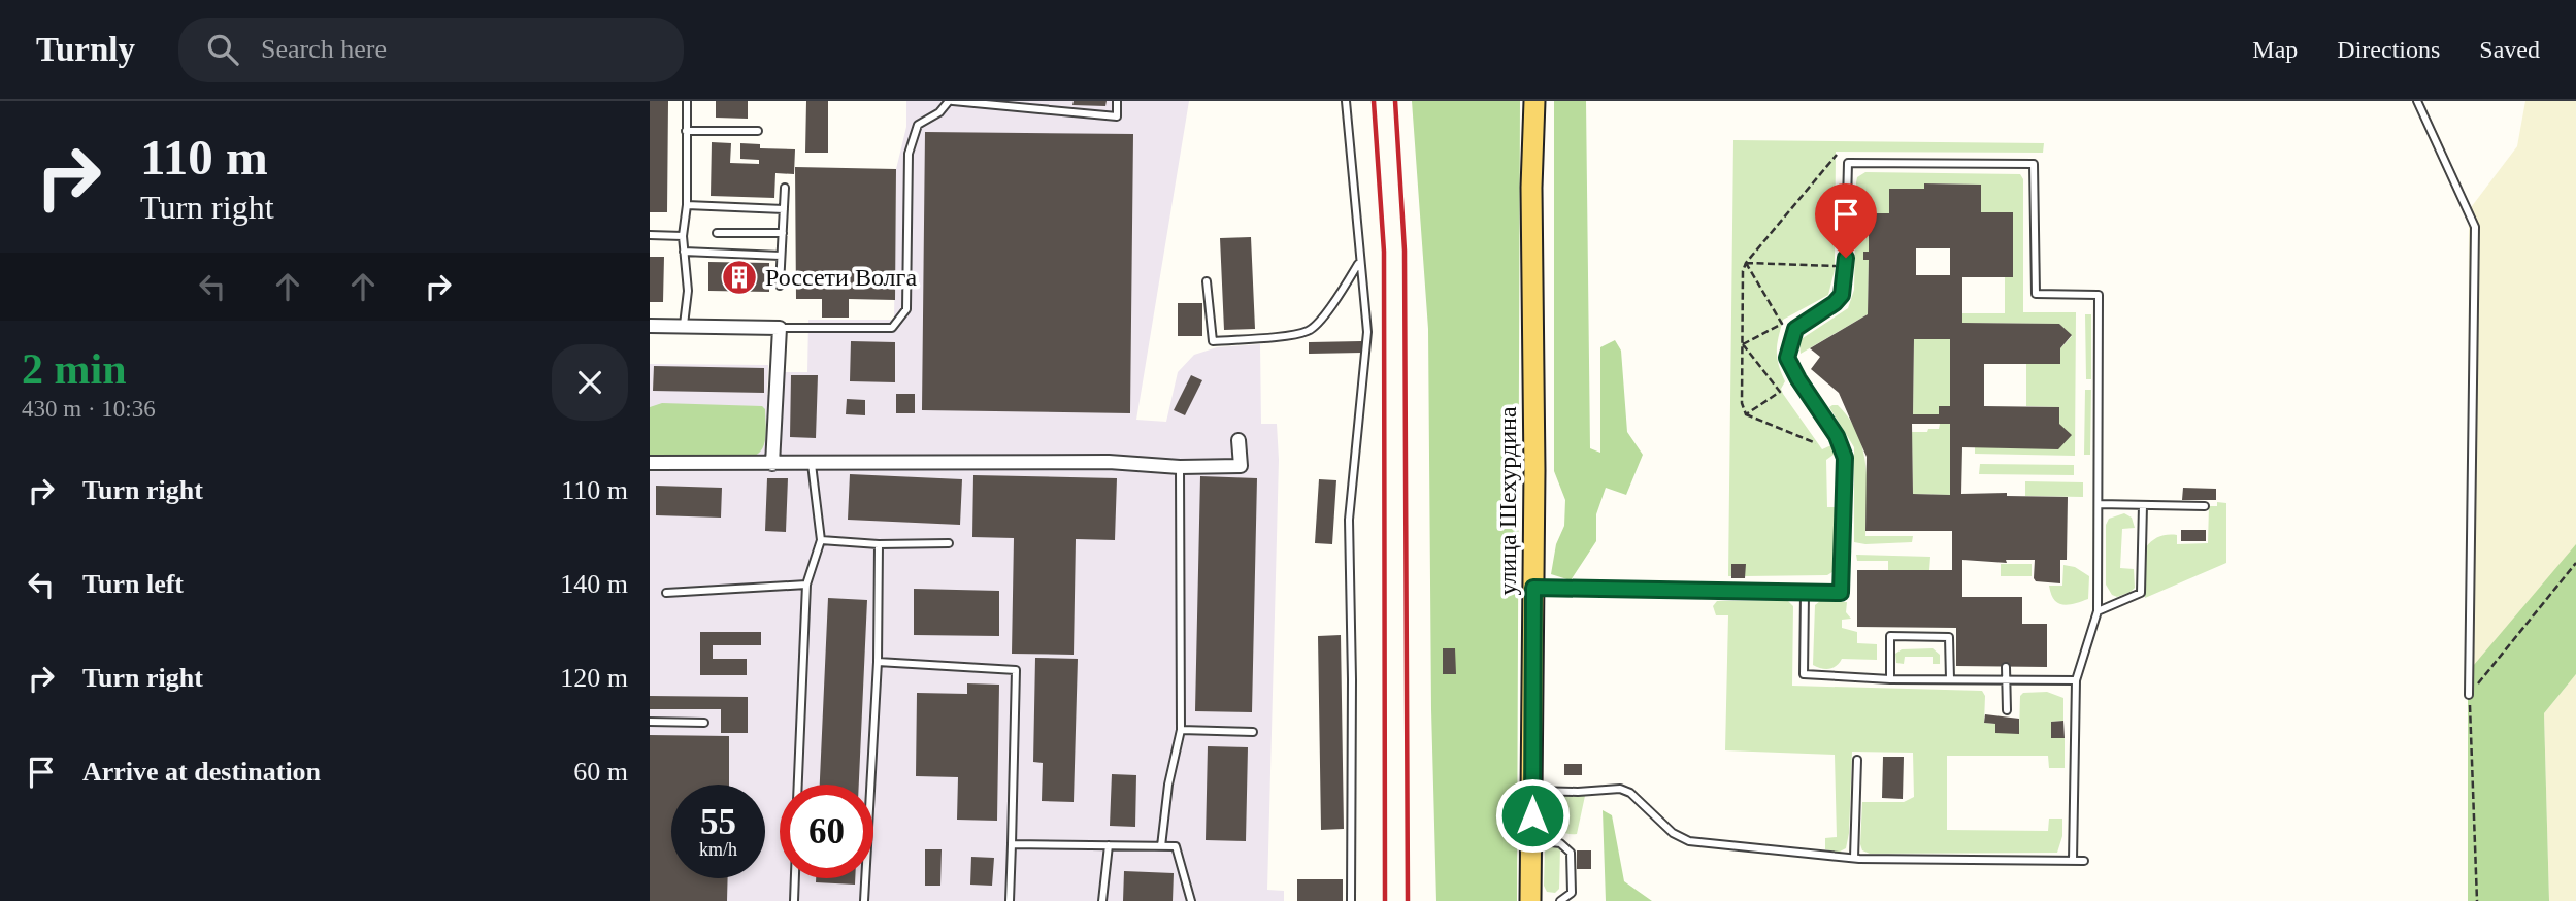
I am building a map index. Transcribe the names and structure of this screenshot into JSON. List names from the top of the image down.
{
  "streets": {
    "main road": ["улица Шехурдина"]
  },
  "places": {
    "building": ["Россети Волга"]
  },
  "page": {
    "header": "Turnly",
    "search": "Search here",
    "nav": ["Map", "Directions", "Saved"],
    "turn": ["110 m", "Turn right"],
    "heading": ["2 min", "430 m · 10:36"],
    "list": [
      {
        "name": "Turn right",
        "value": "110 m"
      },
      {
        "name": "Turn left",
        "value": "140 m"
      },
      {
        "name": "Turn right",
        "value": "120 m"
      },
      {
        "name": "Arrive at destination",
        "value": "60 m"
      }
    ],
    "speed": "55 km/h",
    "limit": "60"
  }
}
